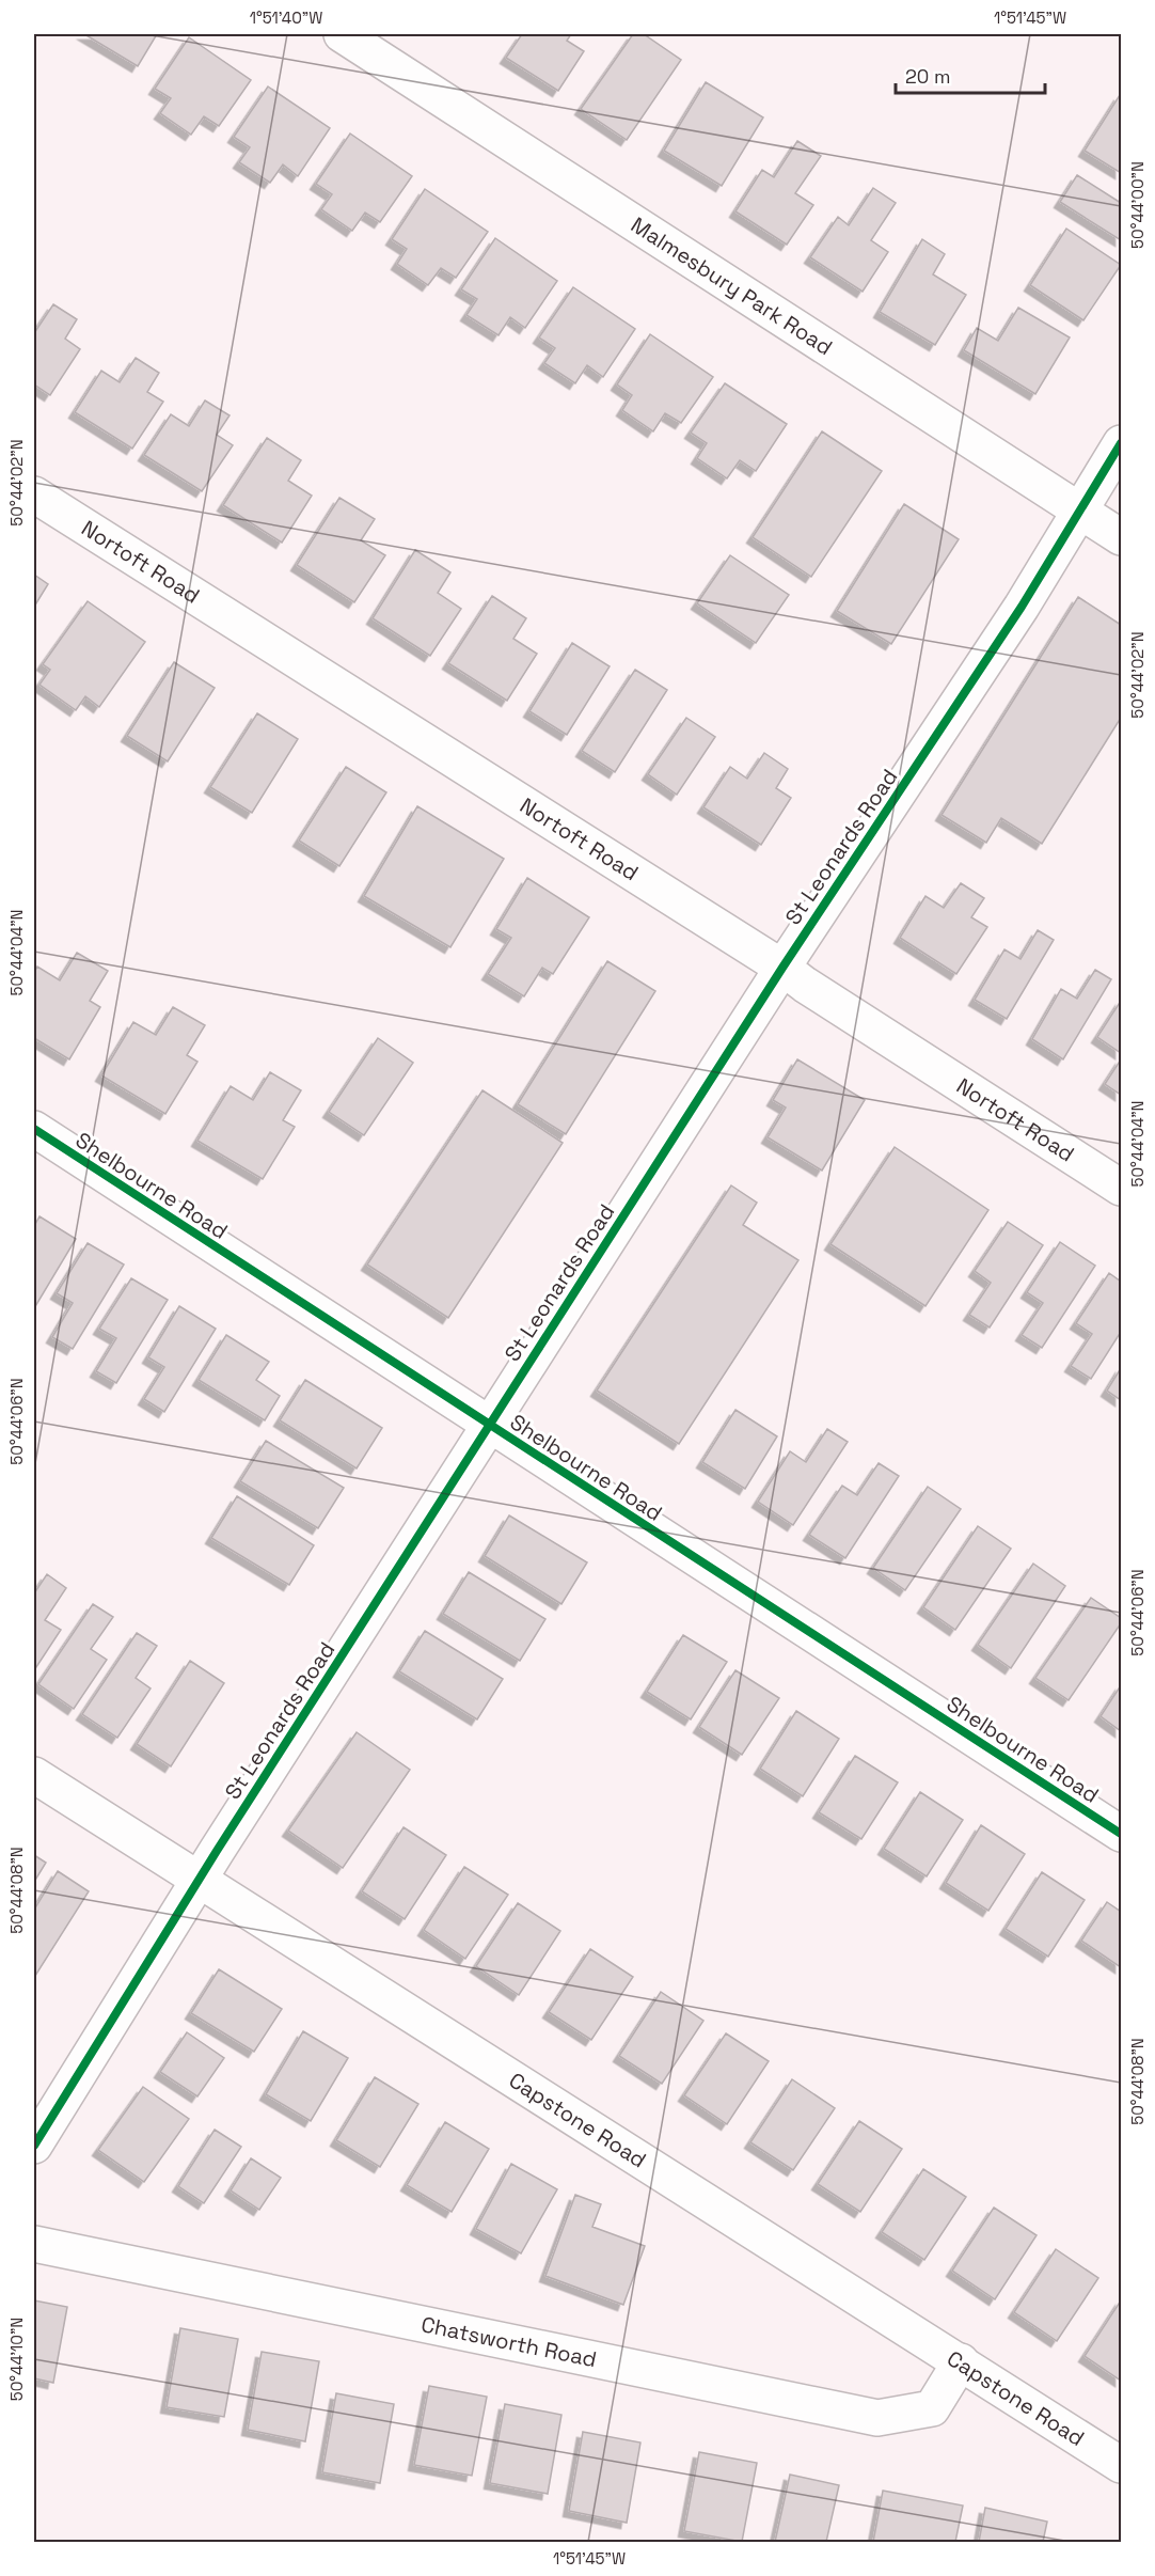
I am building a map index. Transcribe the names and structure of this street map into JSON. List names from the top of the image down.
{
  "streets": {
    "street": [
      "Malmesbury Park Road",
      "Nortoft Road",
      "St Leonards Road",
      "Shelbourne Road",
      "Capstone Road",
      "Chatsworth Road"
    ]
  },
  "crossings": [
    ["Malmesbury Park Road", "St Leonards Road"],
    ["Nortoft Road", "St Leonards Road"],
    ["St Leonards Road", "Shelbourne Road"],
    ["St Leonards Road", "Capstone Road"],
    ["Capstone Road", "Chatsworth Road"]
  ],
  "scale_bar": "20 m",
  "coordinates": [
    "1°51'40\"W",
    "1°51'45\"W",
    "50°44'00\"N",
    "50°44'02\"N",
    "50°44'04\"N",
    "50°44'06\"N",
    "50°44'08\"N",
    "50°44'10\"N"
  ]
}
